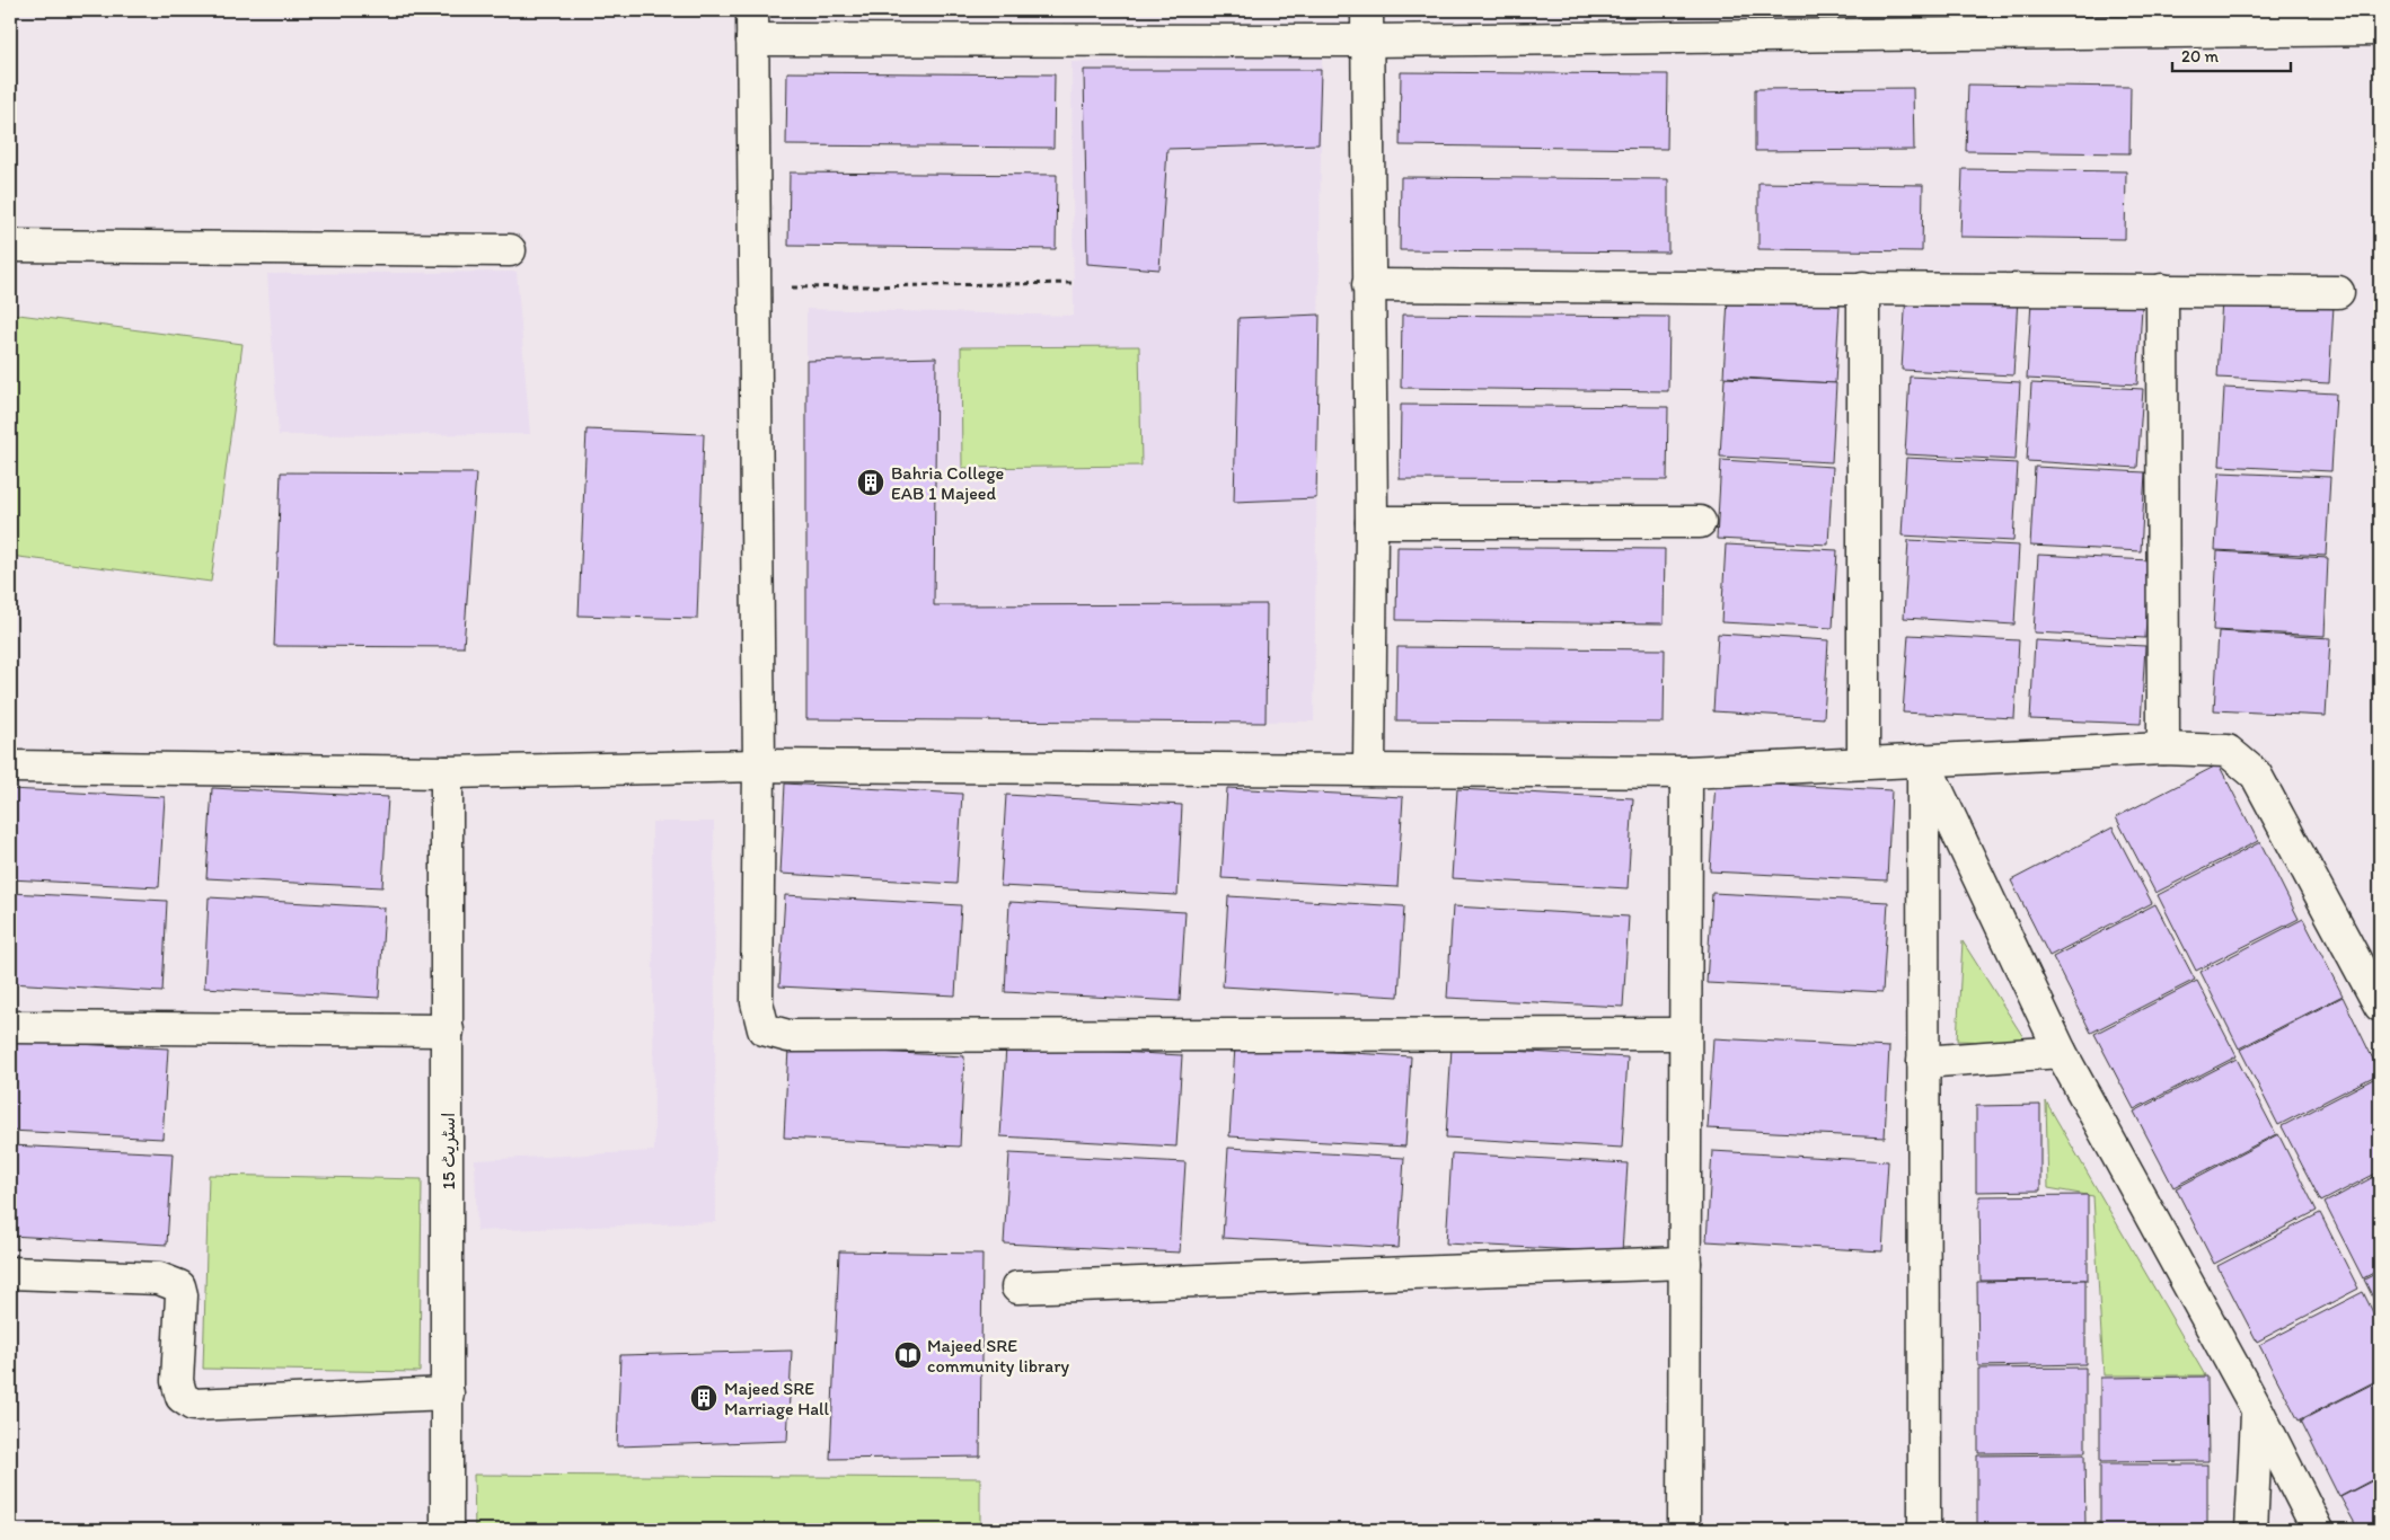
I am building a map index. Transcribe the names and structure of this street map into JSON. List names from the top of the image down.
{
  "streets": {
    "street": ["اسٹریٹ 15"]
  },
  "places": {
    "building": ["Bahria College EAB 1 Majeed", "Majeed SRE Marriage Hall"],
    "library": ["Majeed SRE community library"]
  },
  "scale_bar": "20 m"
}
